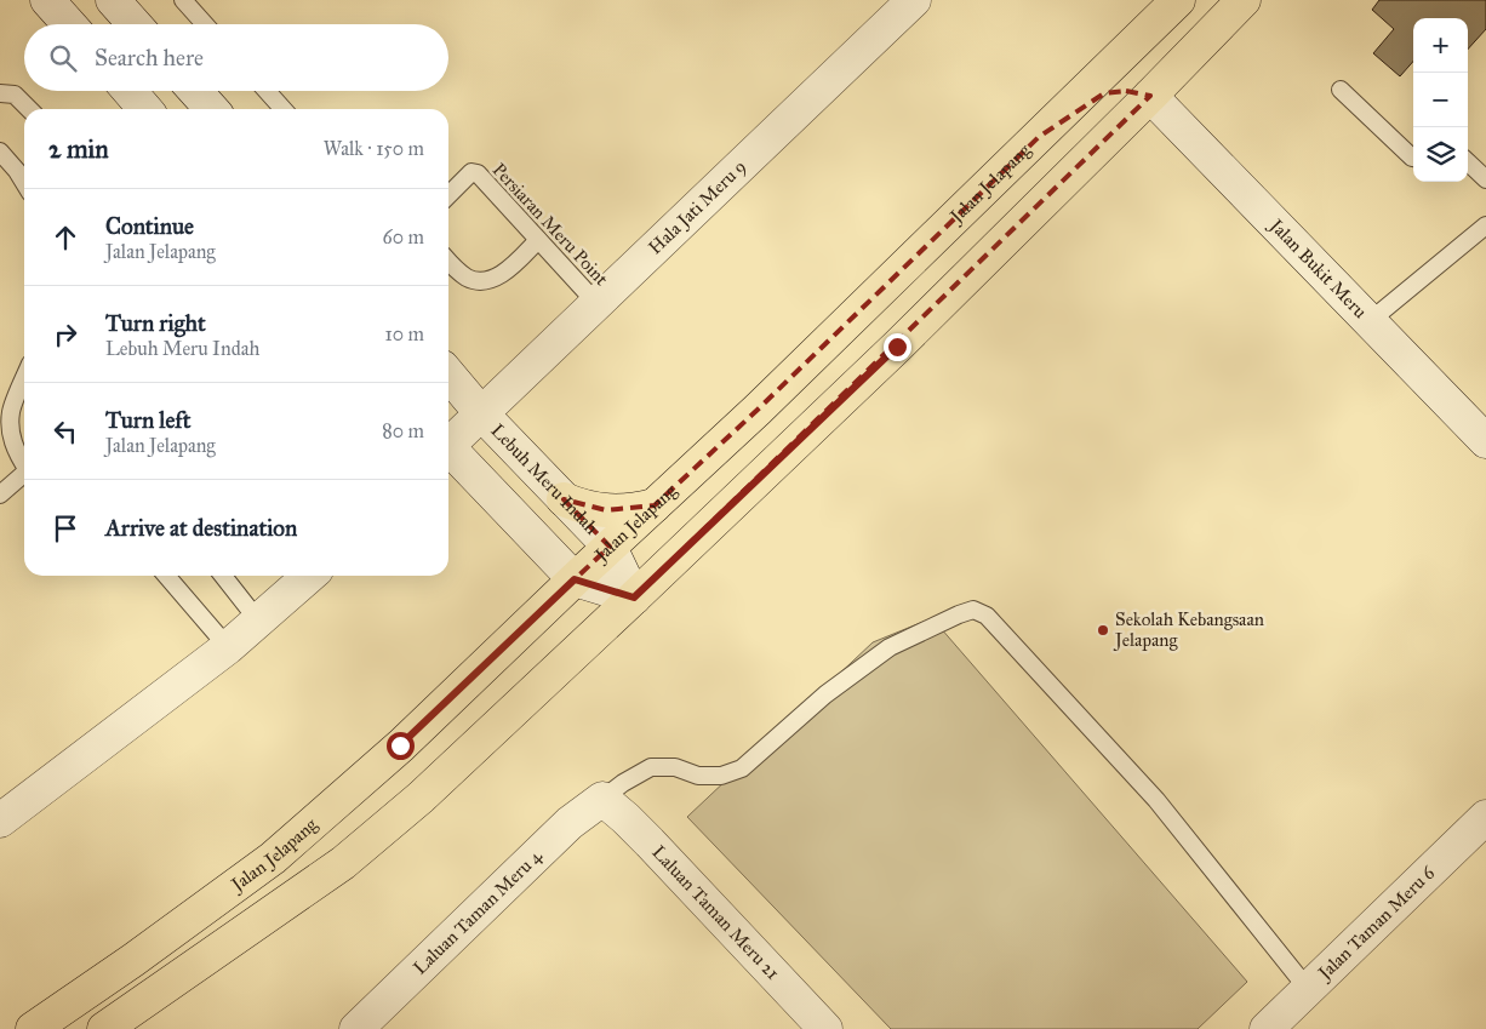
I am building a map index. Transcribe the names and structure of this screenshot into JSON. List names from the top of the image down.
{
  "streets": {
    "main road": ["Jalan Jelapang"],
    "street": [
      "Hala Jati Meru 9",
      "Jalan Bukit Meru",
      "Lebuh Meru Indah",
      "Laluan Taman Meru 4",
      "Laluan Taman Meru 21",
      "Jalan Taman Meru 6"
    ],
    "lane": ["Persiaran Meru Point"]
  },
  "crossings": [
    ["Jalan Jelapang", "Lebuh Meru Indah"],
    ["Hala Jati Meru 9", "Persiaran Meru Point"],
    ["Hala Jati Meru 9", "Lebuh Meru Indah"],
    ["Laluan Taman Meru 4", "Laluan Taman Meru 21"]
  ],
  "places": ["Sekolah Kebangsaan Jelapang"],
  "page": {
    "map_buttons": ["+", "−"],
    "search": "Search here",
    "heading": ["2 min", "Walk · 150 m"],
    "list": [
      ["Continue", "Jalan Jelapang", "60 m"],
      ["Turn right", "Lebuh Meru Indah", "10 m"],
      ["Turn left", "Jalan Jelapang", "80 m"],
      "Arrive at destination"
    ]
  }
}
